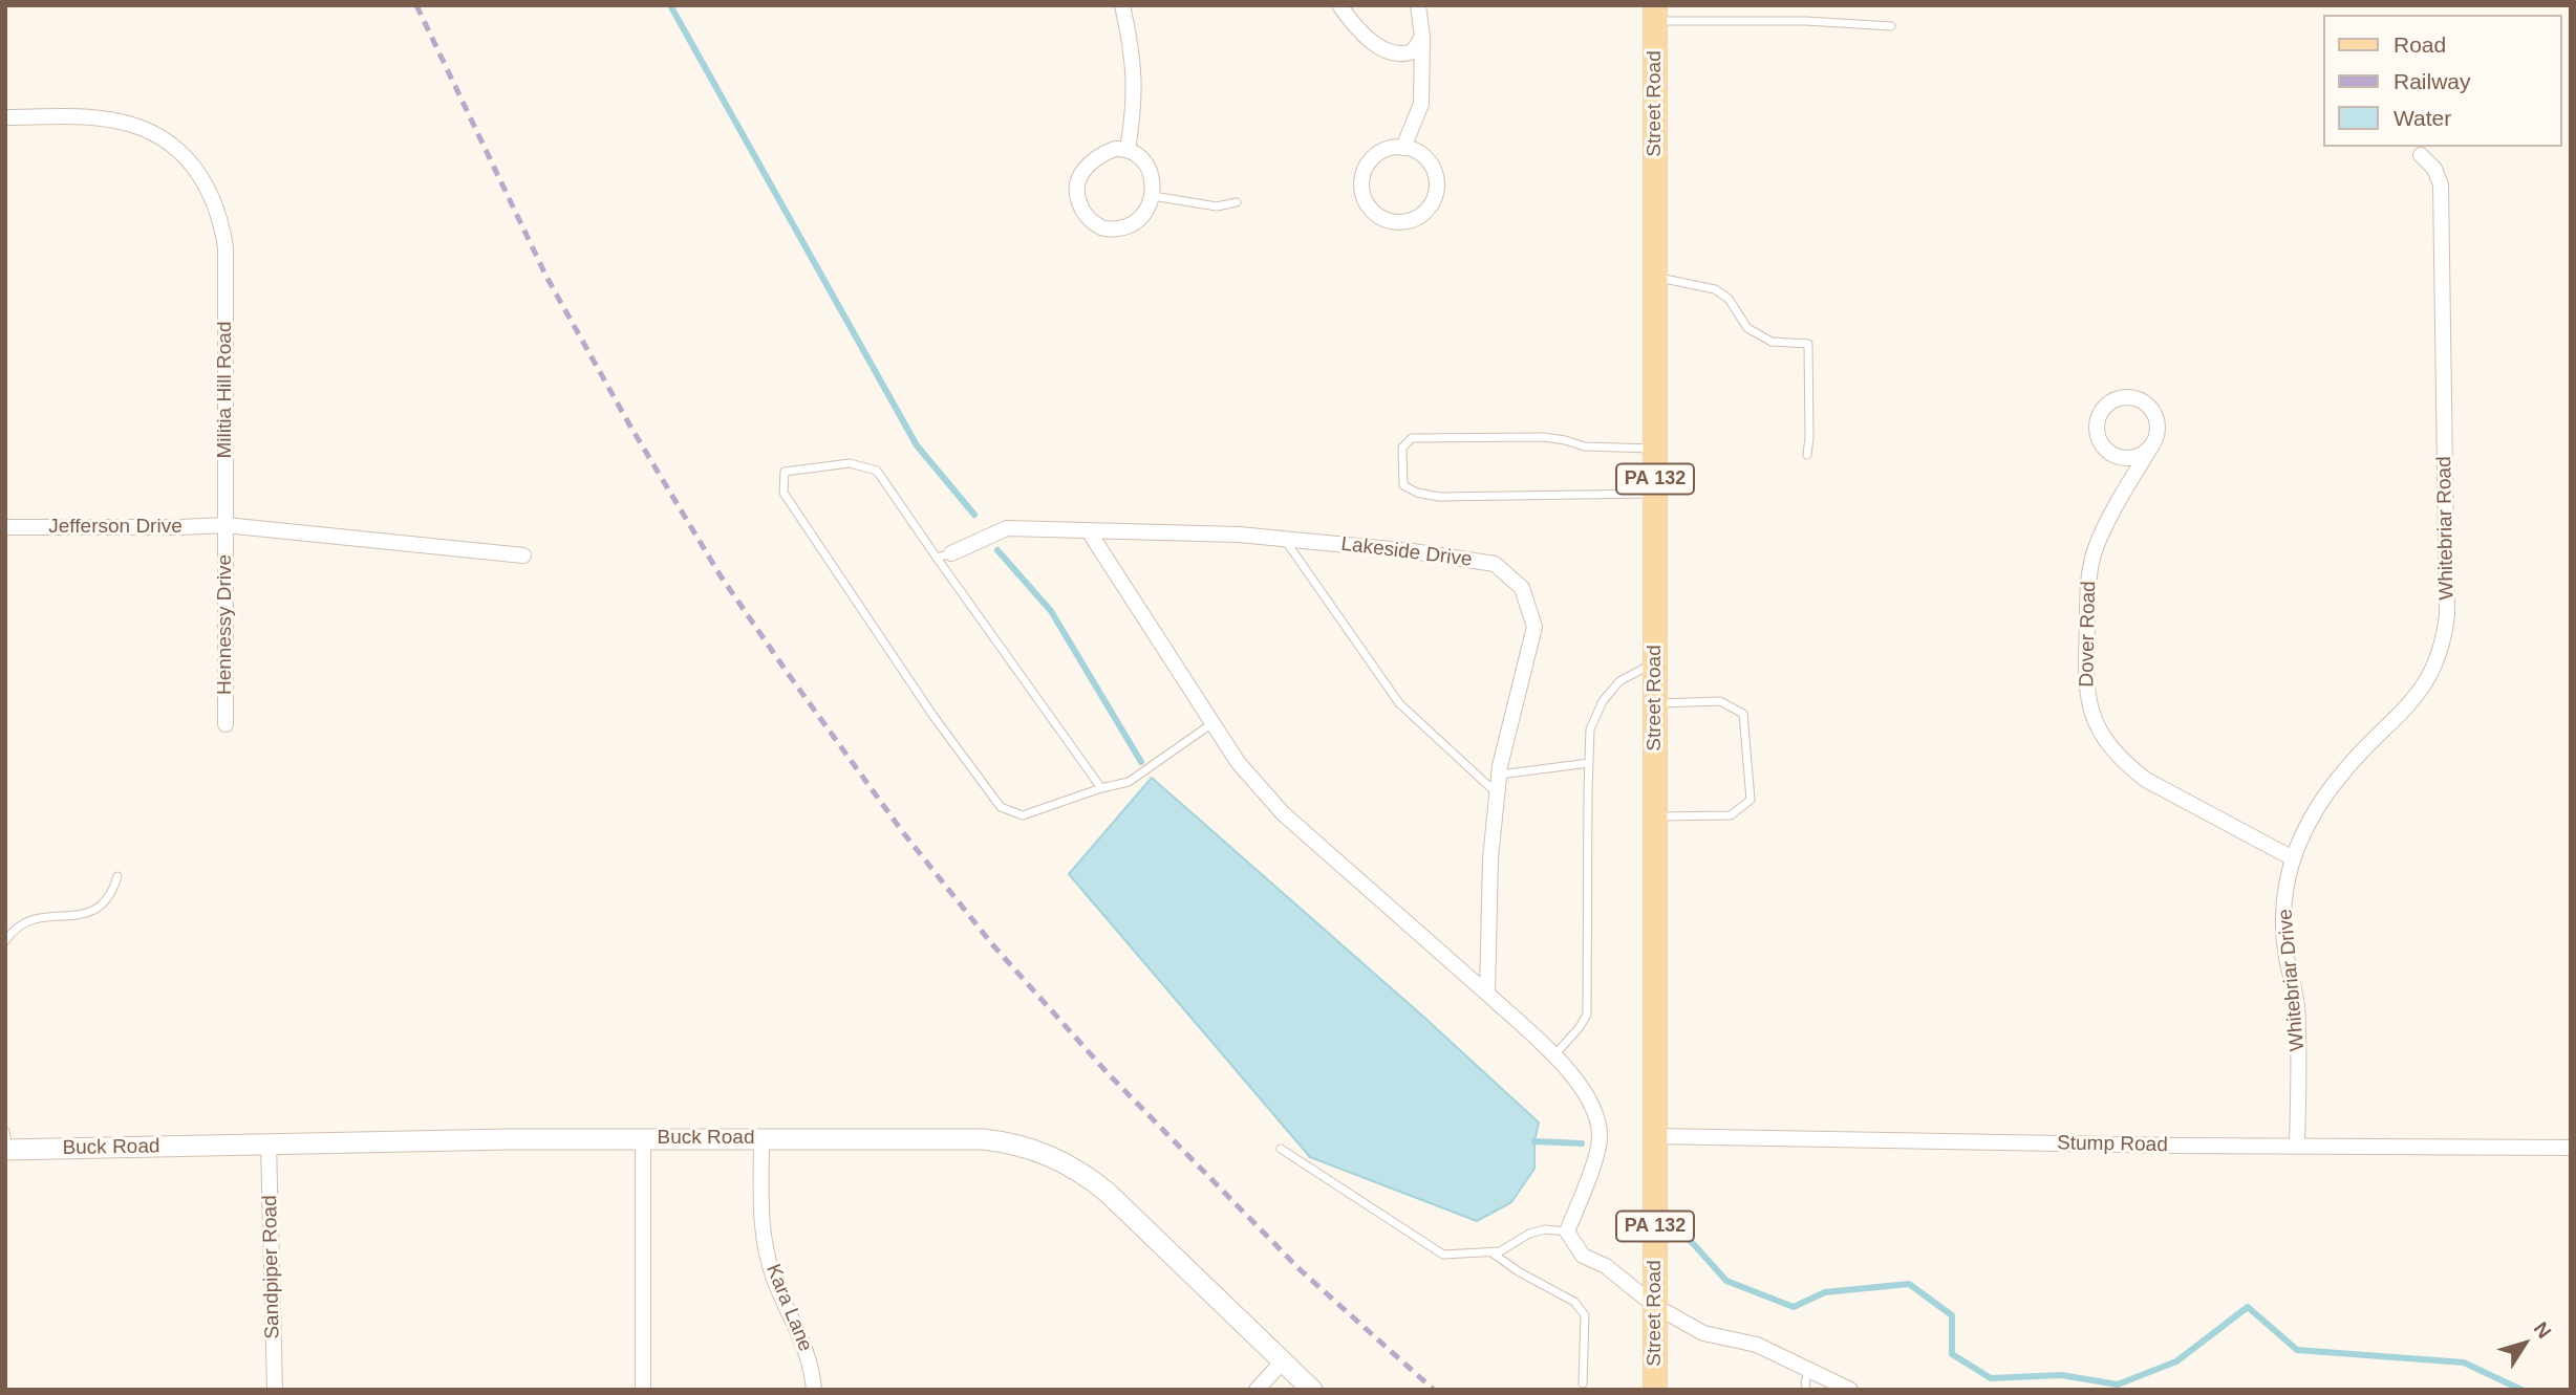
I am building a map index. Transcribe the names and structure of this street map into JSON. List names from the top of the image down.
{
  "streets": {
    "main road": ["Street Road", "PA 132"],
    "street": [
      "Militia Hill Road",
      "Jefferson Drive",
      "Whitebriar Road",
      "Lakeside Drive",
      "Hennessy Drive",
      "Dover Road",
      "Whitebriar Drive",
      "Buck Road",
      "Stump Road",
      "Sandpiper Road",
      "Kara Lane"
    ]
  },
  "crossings": [
    ["Street Road", "Stump Road"],
    ["Militia Hill Road", "Jefferson Drive"],
    ["Militia Hill Road", "Hennessy Drive"],
    ["Jefferson Drive", "Hennessy Drive"],
    ["Whitebriar Road", "Dover Road"],
    ["Whitebriar Road", "Whitebriar Drive"],
    ["Dover Road", "Whitebriar Drive"],
    ["Whitebriar Drive", "Stump Road"],
    ["Buck Road", "Sandpiper Road"],
    ["Buck Road", "Kara Lane"]
  ],
  "legend": ["Road", "Railway", "Water"],
  "north": "top right"
}
